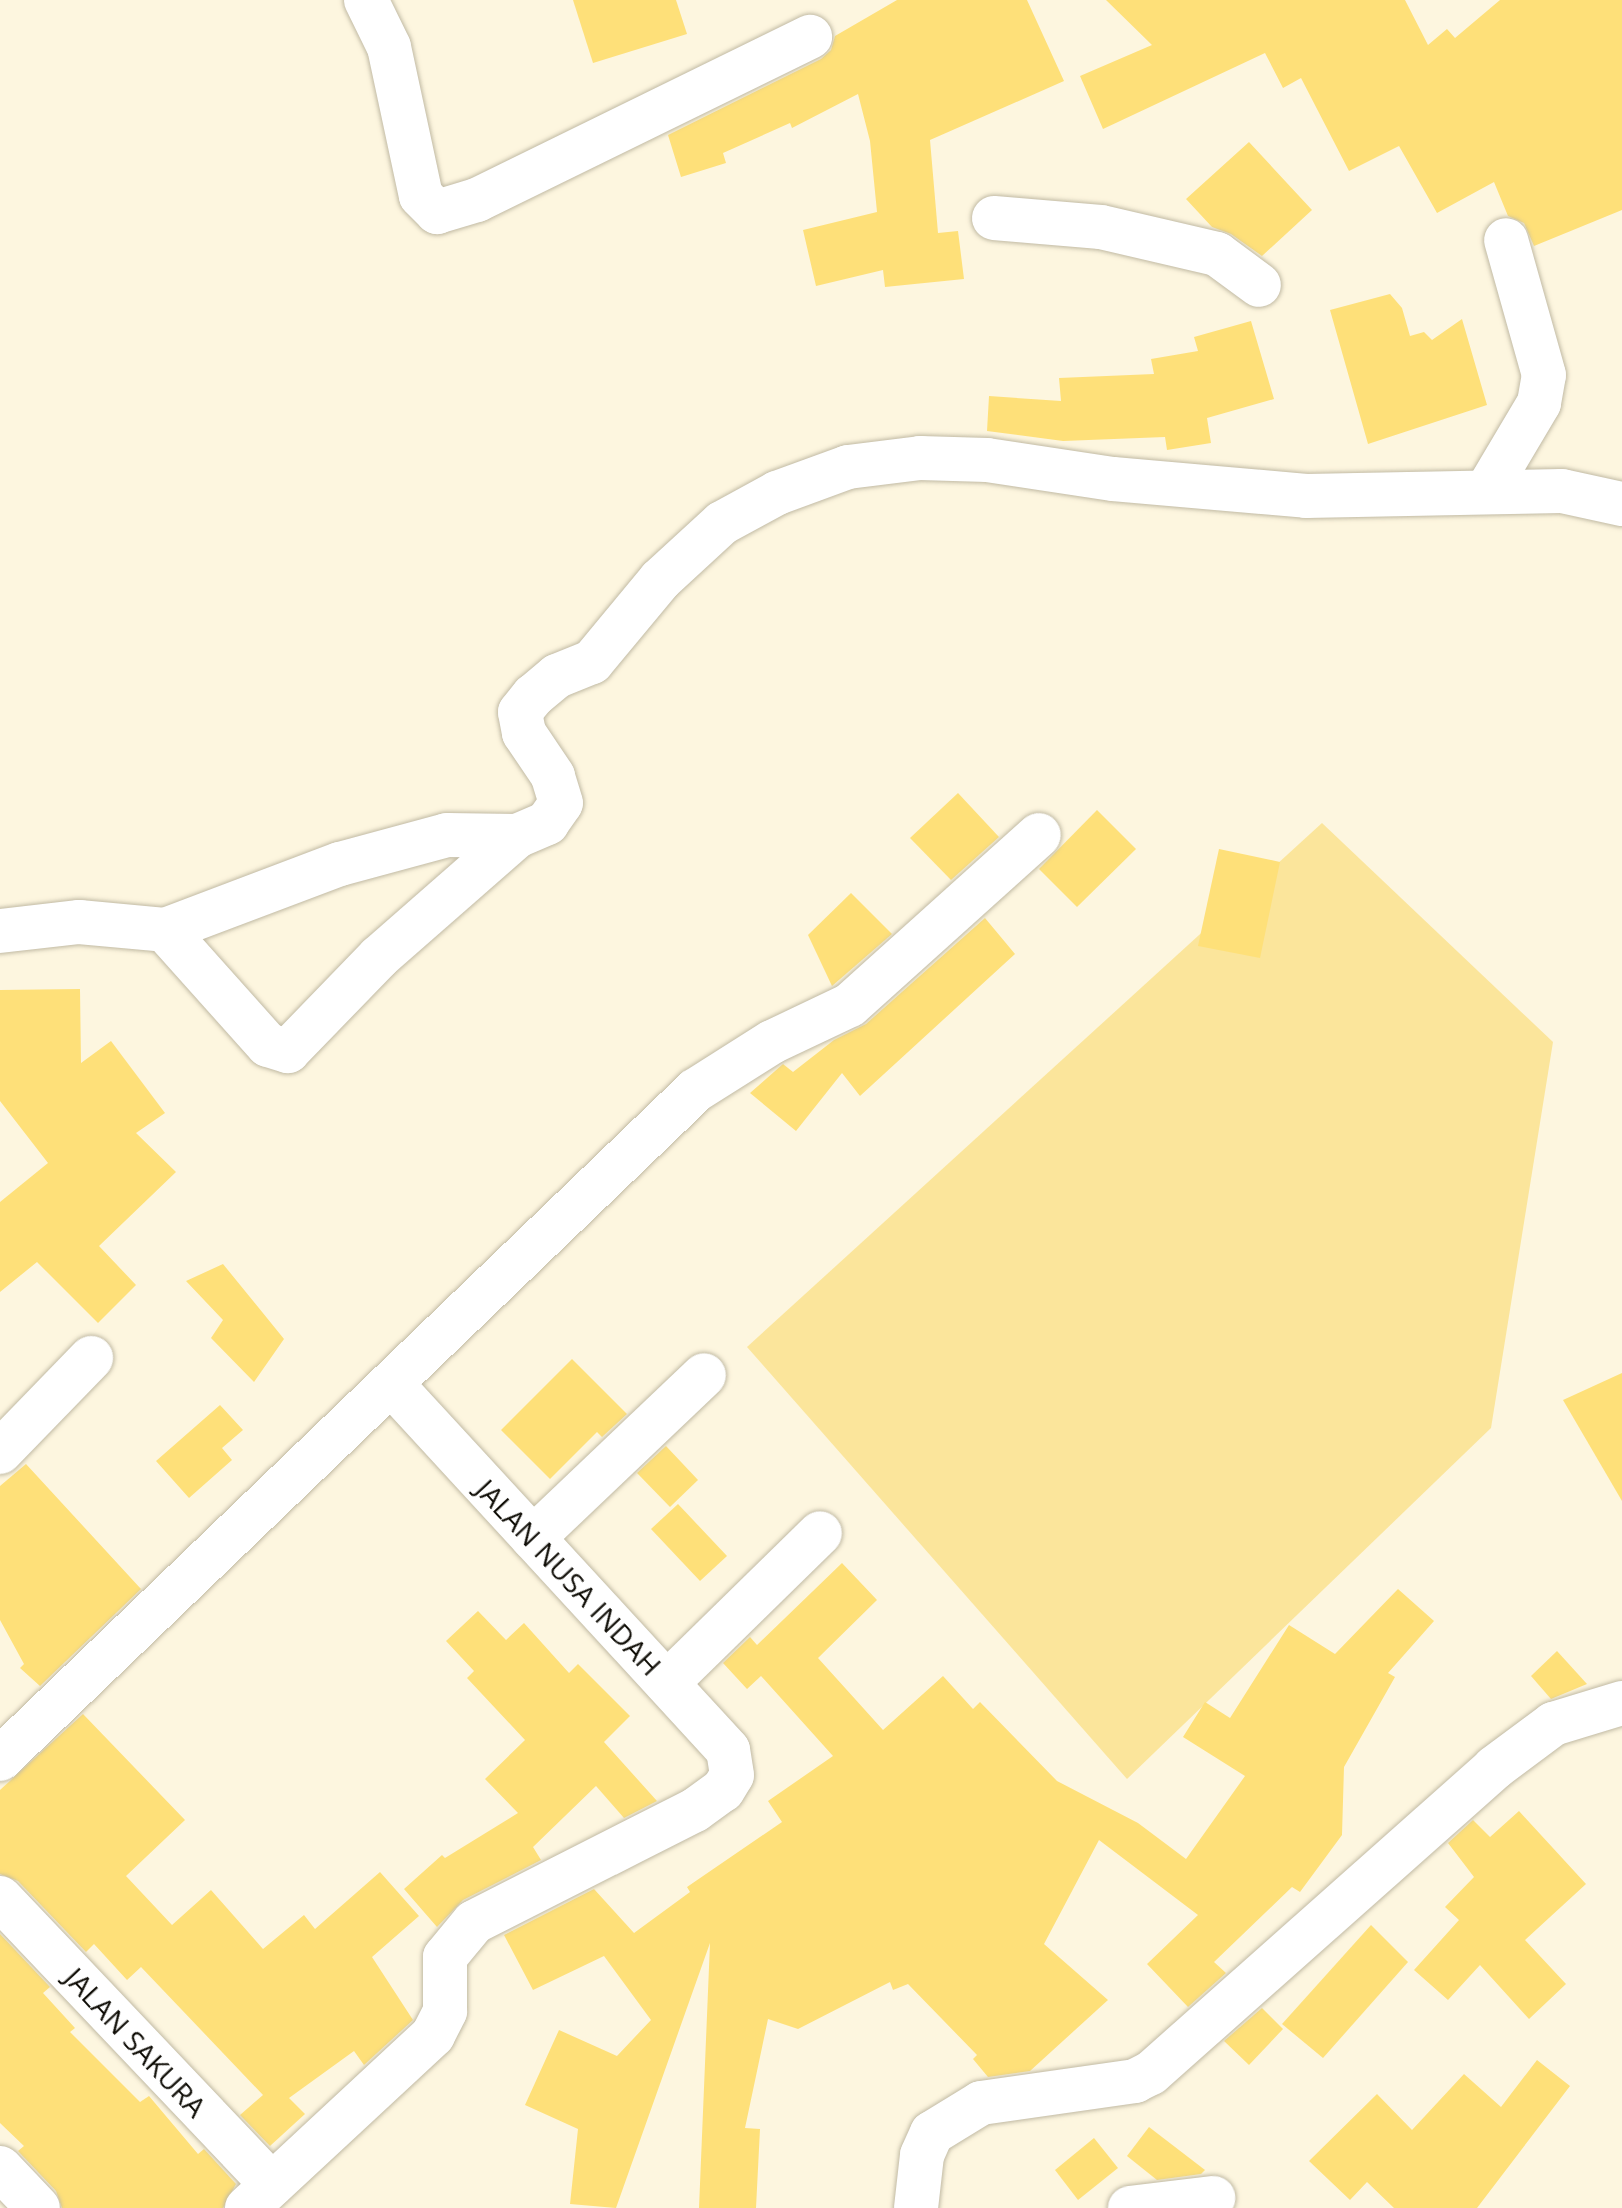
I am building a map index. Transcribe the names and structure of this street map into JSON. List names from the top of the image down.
{
  "streets": {
    "street": ["JALAN NUSA INDAH", "JALAN SAKURA"]
  },
  "crossings": [
    ["JALAN NUSA INDAH", "JALAN SAKURA"]
  ]
}
